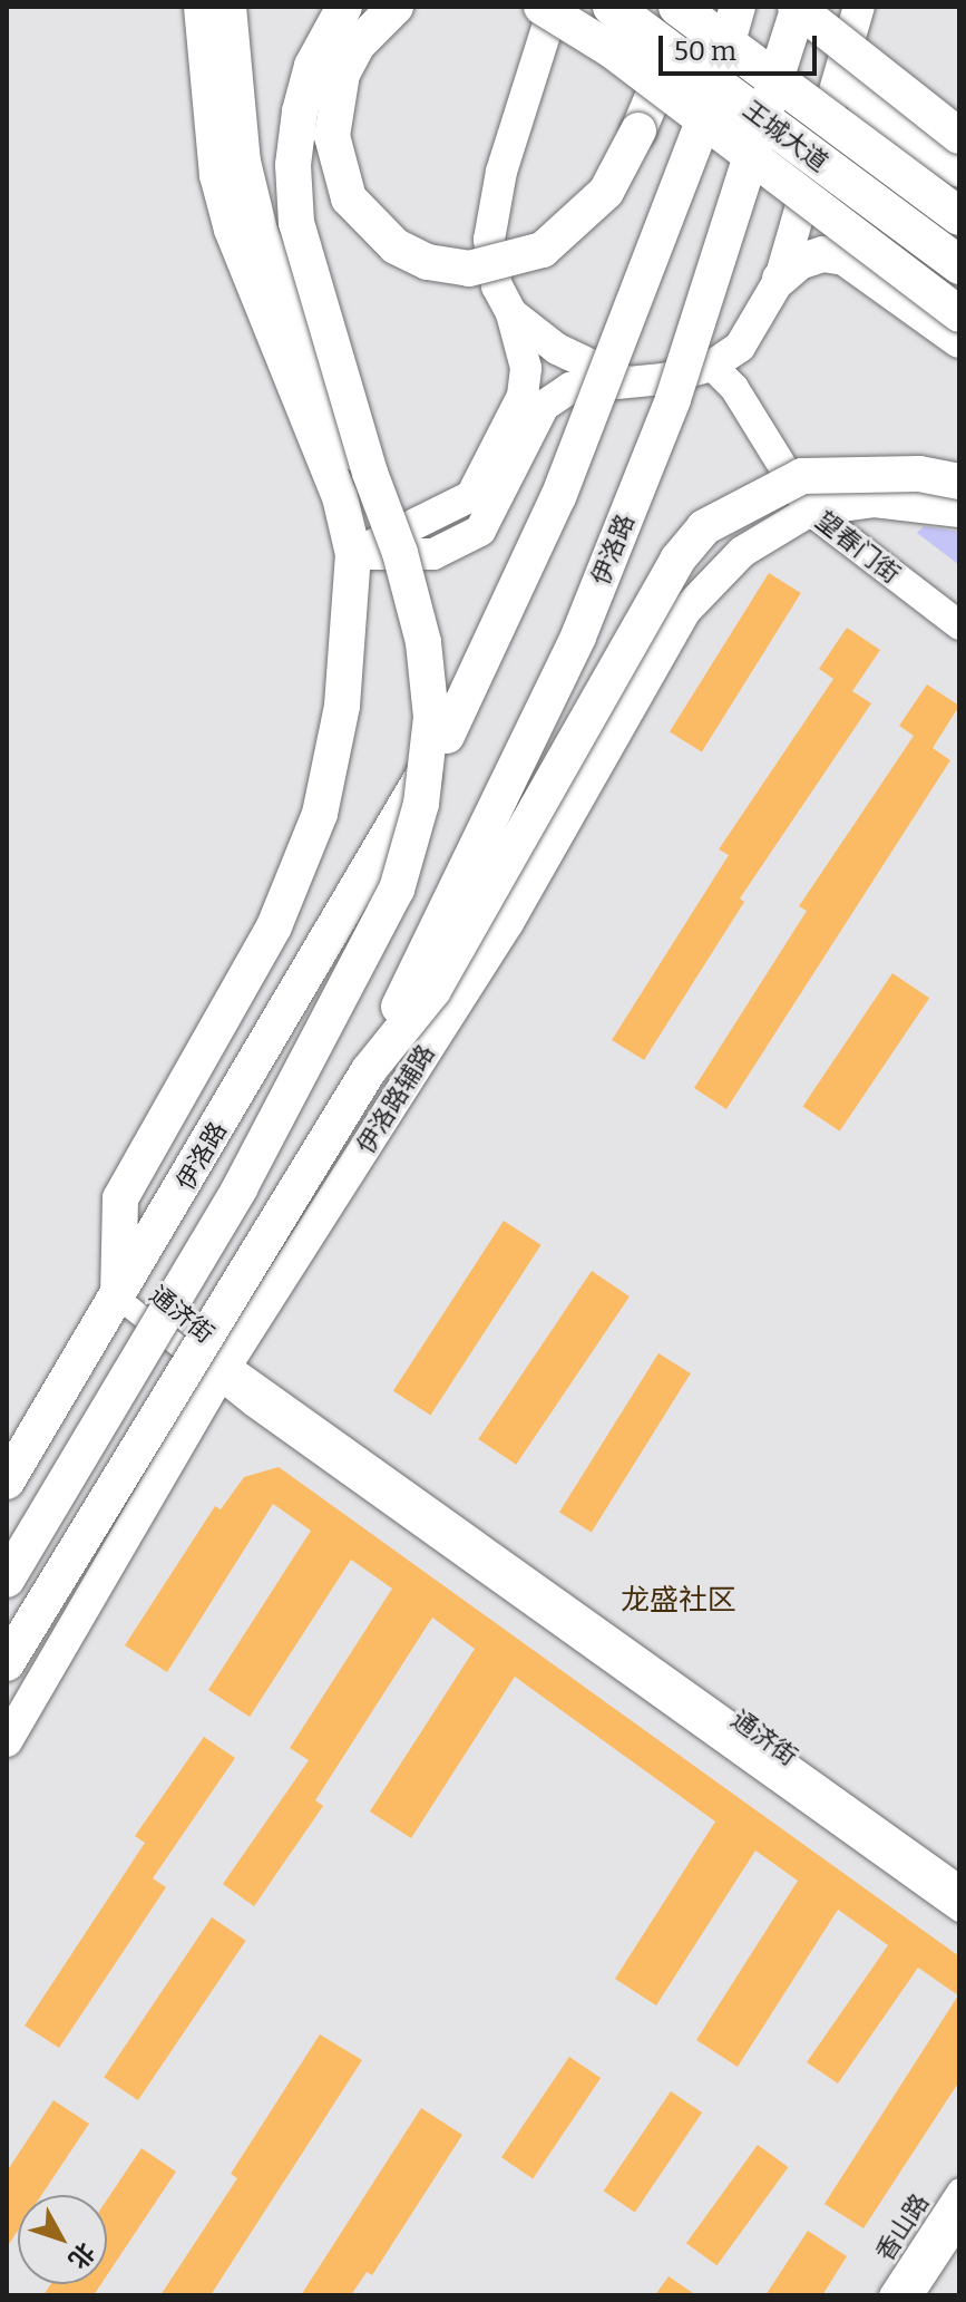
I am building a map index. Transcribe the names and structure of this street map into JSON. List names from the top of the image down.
{
  "streets": {
    "highway": ["王城大道"],
    "main road": ["伊洛路", "伊洛路辅路"],
    "street": ["望春门街", "通济街", "香山路"]
  },
  "crossings": [
    ["望春门街", "伊洛路辅路"],
    ["伊洛路", "通济街"],
    ["伊洛路辅路", "通济街"]
  ],
  "districts": ["龙盛社区"],
  "scale_bar": "50 m",
  "north": "bottom right"
}
